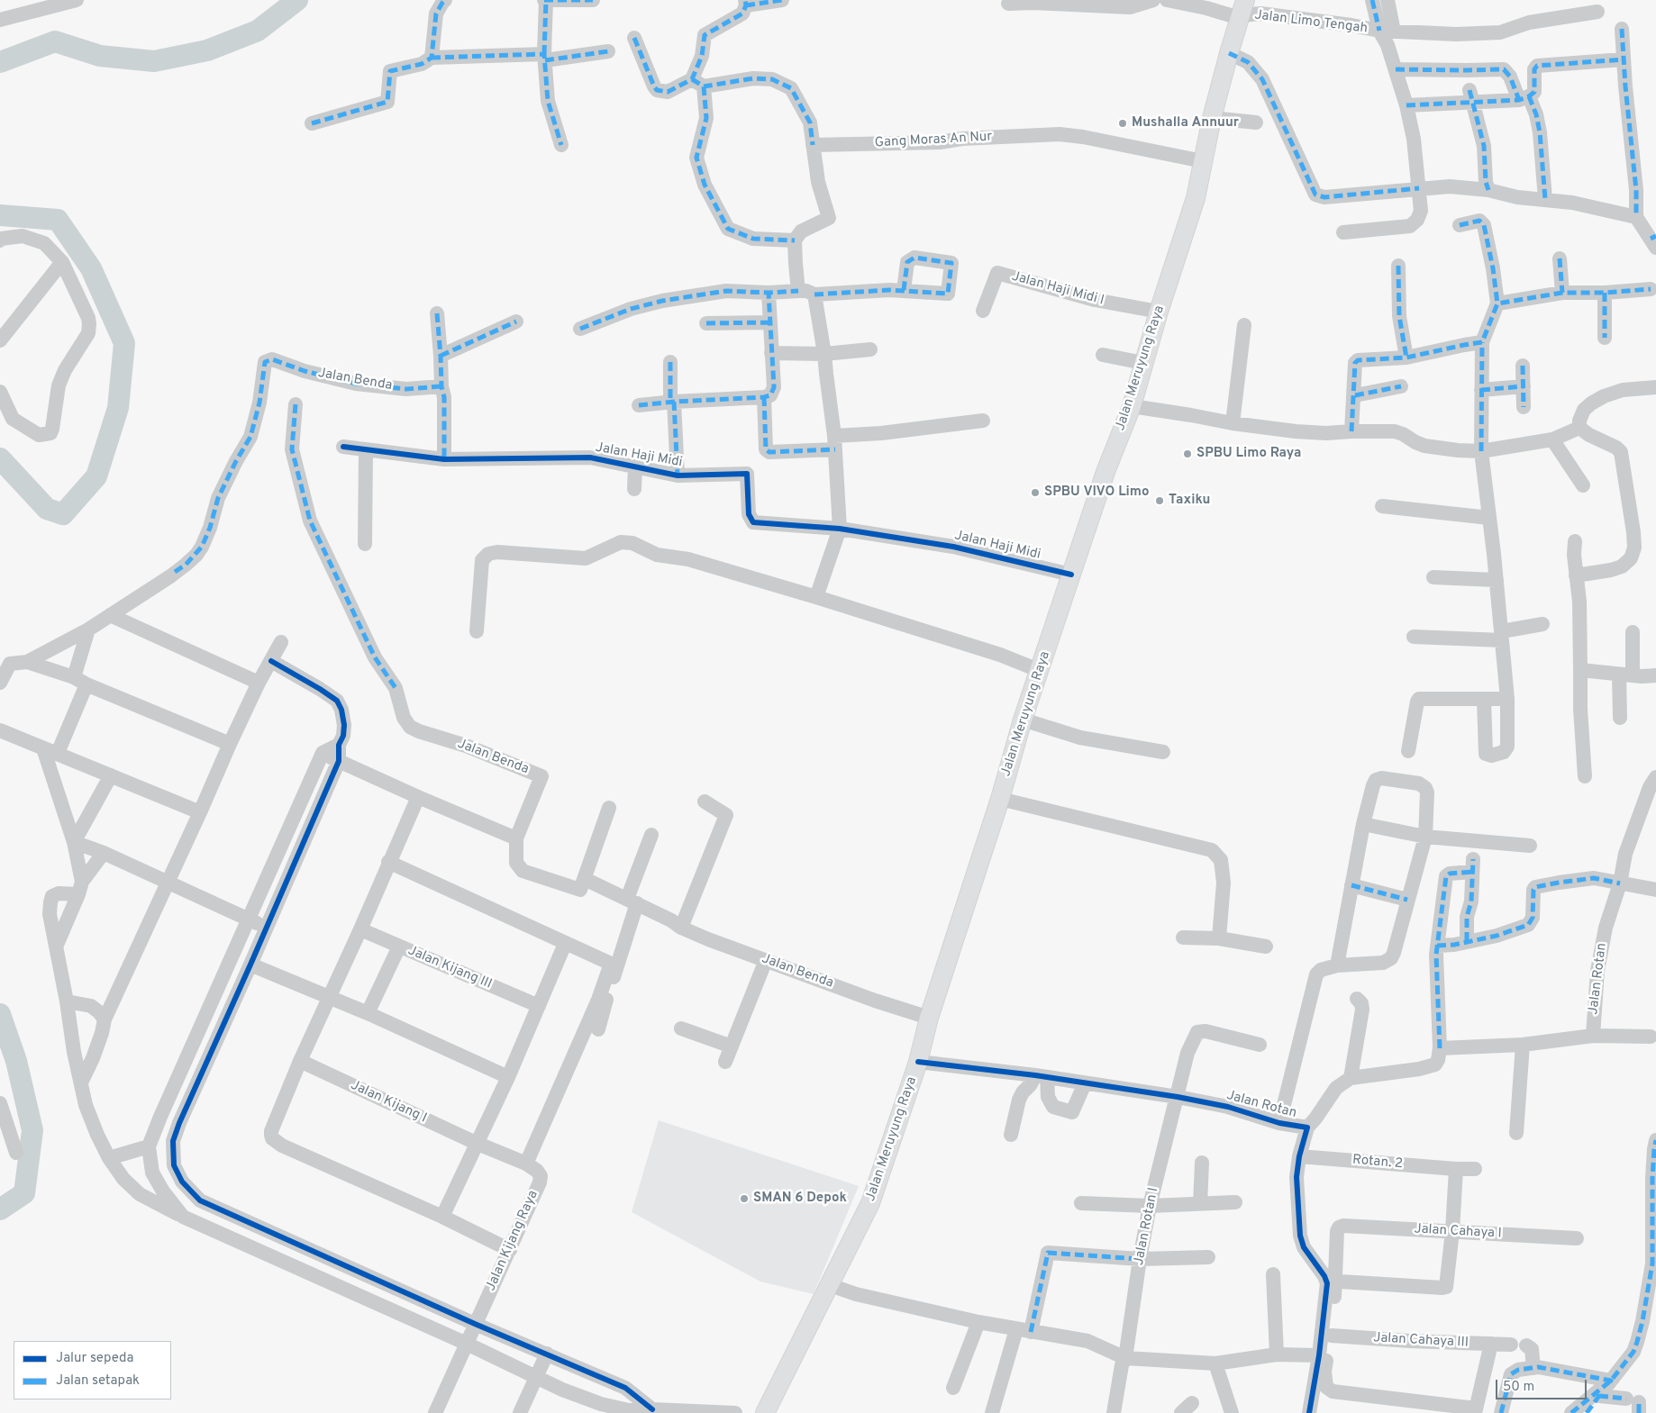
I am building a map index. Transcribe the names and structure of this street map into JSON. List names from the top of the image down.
{
  "streets": {
    "main road": ["Jalan Meruyung Raya"],
    "street": [
      "Jalan Limo Tengah",
      "Gang Moras An Nur",
      "Jalan Haji Midi I",
      "Jalan Benda",
      "Jalan Haji Midi",
      "Jalan Kijang III",
      "Jalan Rotan",
      "Jalan Kijang I",
      "Rotan. 2",
      "Jalan Rotan I",
      "Jalan Cahaya I",
      "Jalan Kijang Raya",
      "Jalan Cahaya III"
    ]
  },
  "crossings": [
    ["Jalan Limo Tengah", "Jalan Meruyung Raya"],
    ["Gang Moras An Nur", "Jalan Meruyung Raya"],
    ["Jalan Haji Midi I", "Jalan Meruyung Raya"],
    ["Jalan Meruyung Raya", "Jalan Benda"],
    ["Jalan Meruyung Raya", "Jalan Haji Midi"],
    ["Jalan Meruyung Raya", "Jalan Rotan"],
    ["Jalan Rotan", "Rotan. 2"],
    ["Jalan Rotan", "Jalan Rotan I"],
    ["Jalan Kijang I", "Jalan Kijang Raya"]
  ],
  "places": [
    "Mushalla Annuur",
    "SPBU Limo Raya",
    "SPBU VIVO Limo",
    "Taxiku",
    "SMAN 6 Depok"
  ],
  "legend": ["Jalur sepeda", "Jalan setapak"],
  "scale_bar": "50 m"
}
